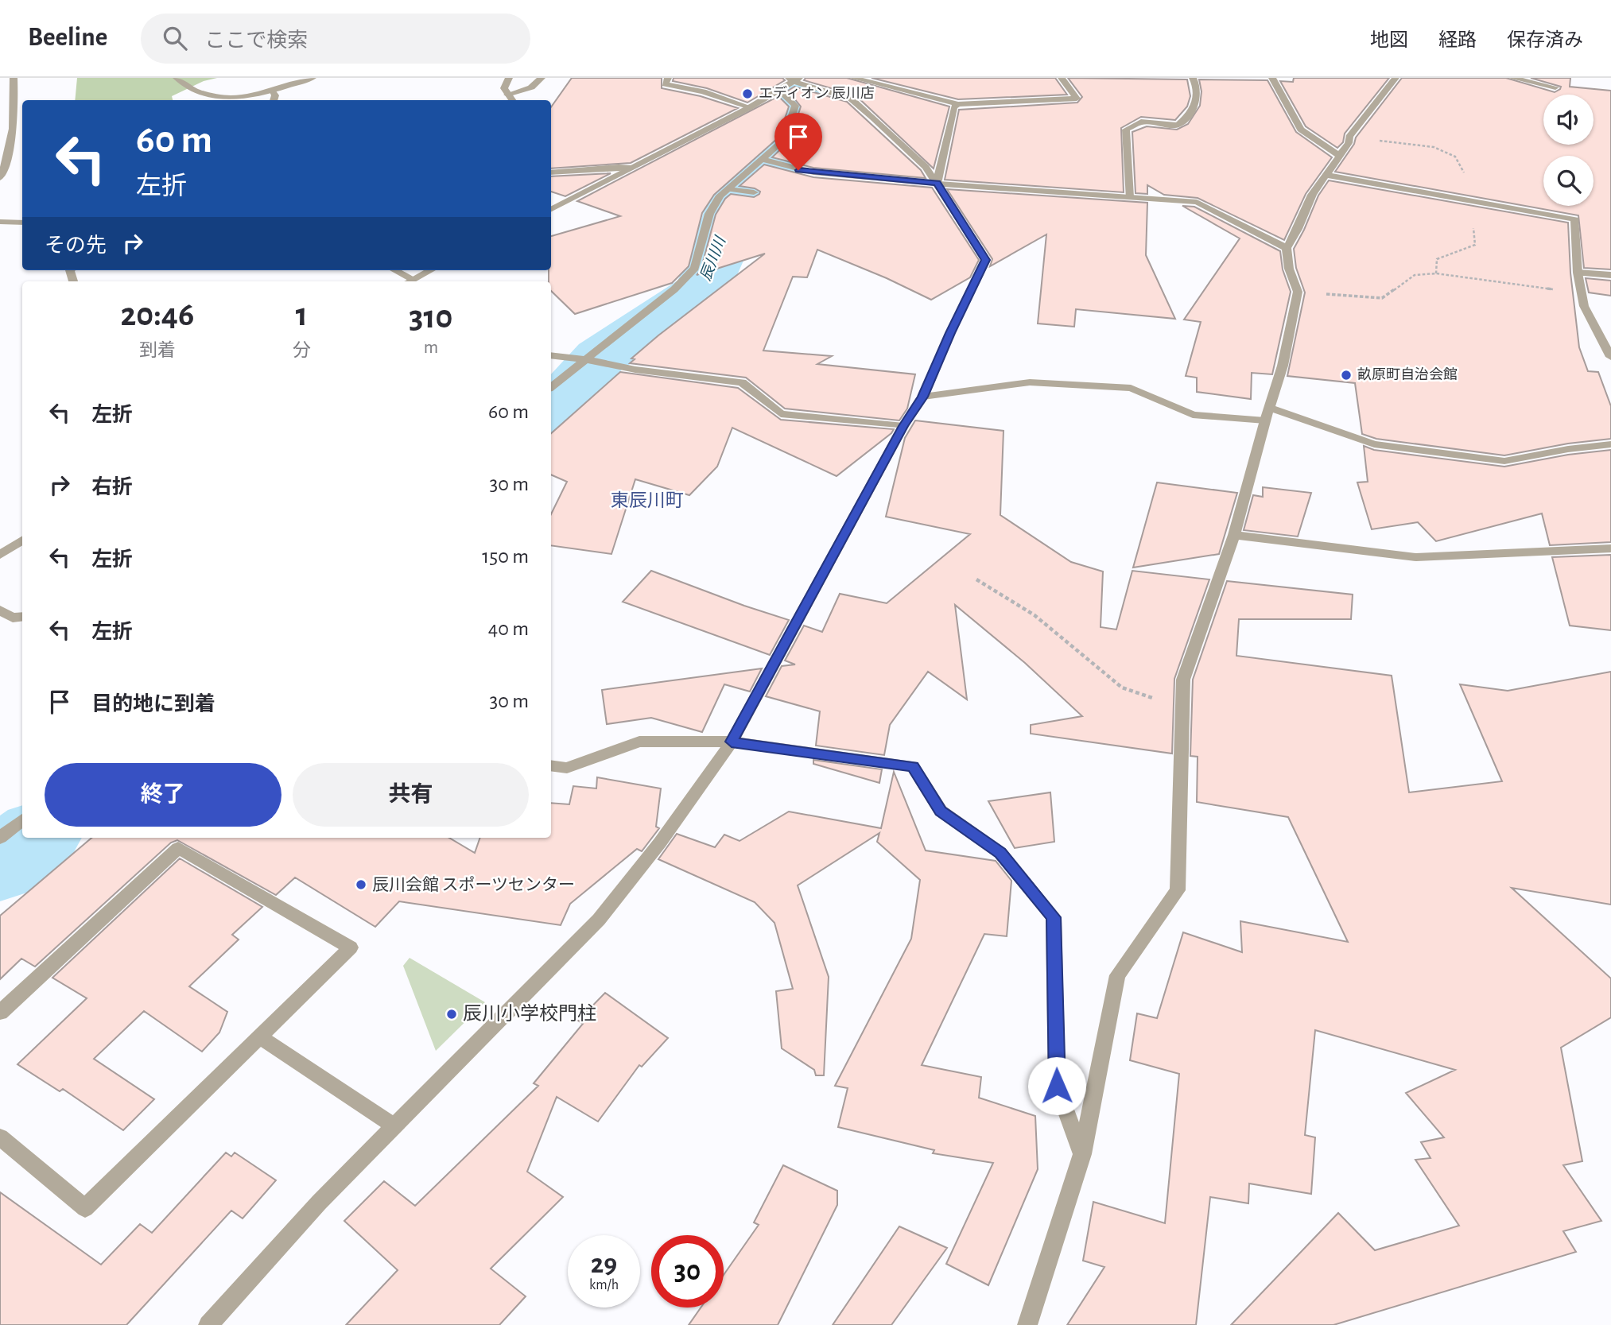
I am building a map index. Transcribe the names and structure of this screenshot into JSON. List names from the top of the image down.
{
  "districts": ["東辰川町"],
  "water": ["辰川川"],
  "places": [
    "エディオン 辰川店",
    "畝原町自治会館",
    "辰川会館 スポーツセンター",
    "辰川小学校門柱"
  ],
  "page": {
    "header": "Beeline",
    "search": "ここで検索",
    "nav": ["地図", "経路", "保存済み"],
    "turn": ["60 m", "左折"],
    "then": "その先",
    "eta": [
      "20:46",
      "到着",
      "1",
      "分",
      "310",
      "m"
    ],
    "list": [
      {
        "name": "左折",
        "value": "60 m"
      },
      {
        "name": "右折",
        "value": "30 m"
      },
      {
        "name": "左折",
        "value": "150 m"
      },
      {
        "name": "左折",
        "value": "40 m"
      },
      {
        "name": "目的地に到着",
        "value": "30 m"
      }
    ],
    "buttons": ["終了", "共有"],
    "speed": "29 km/h",
    "limit": "30"
  }
}
